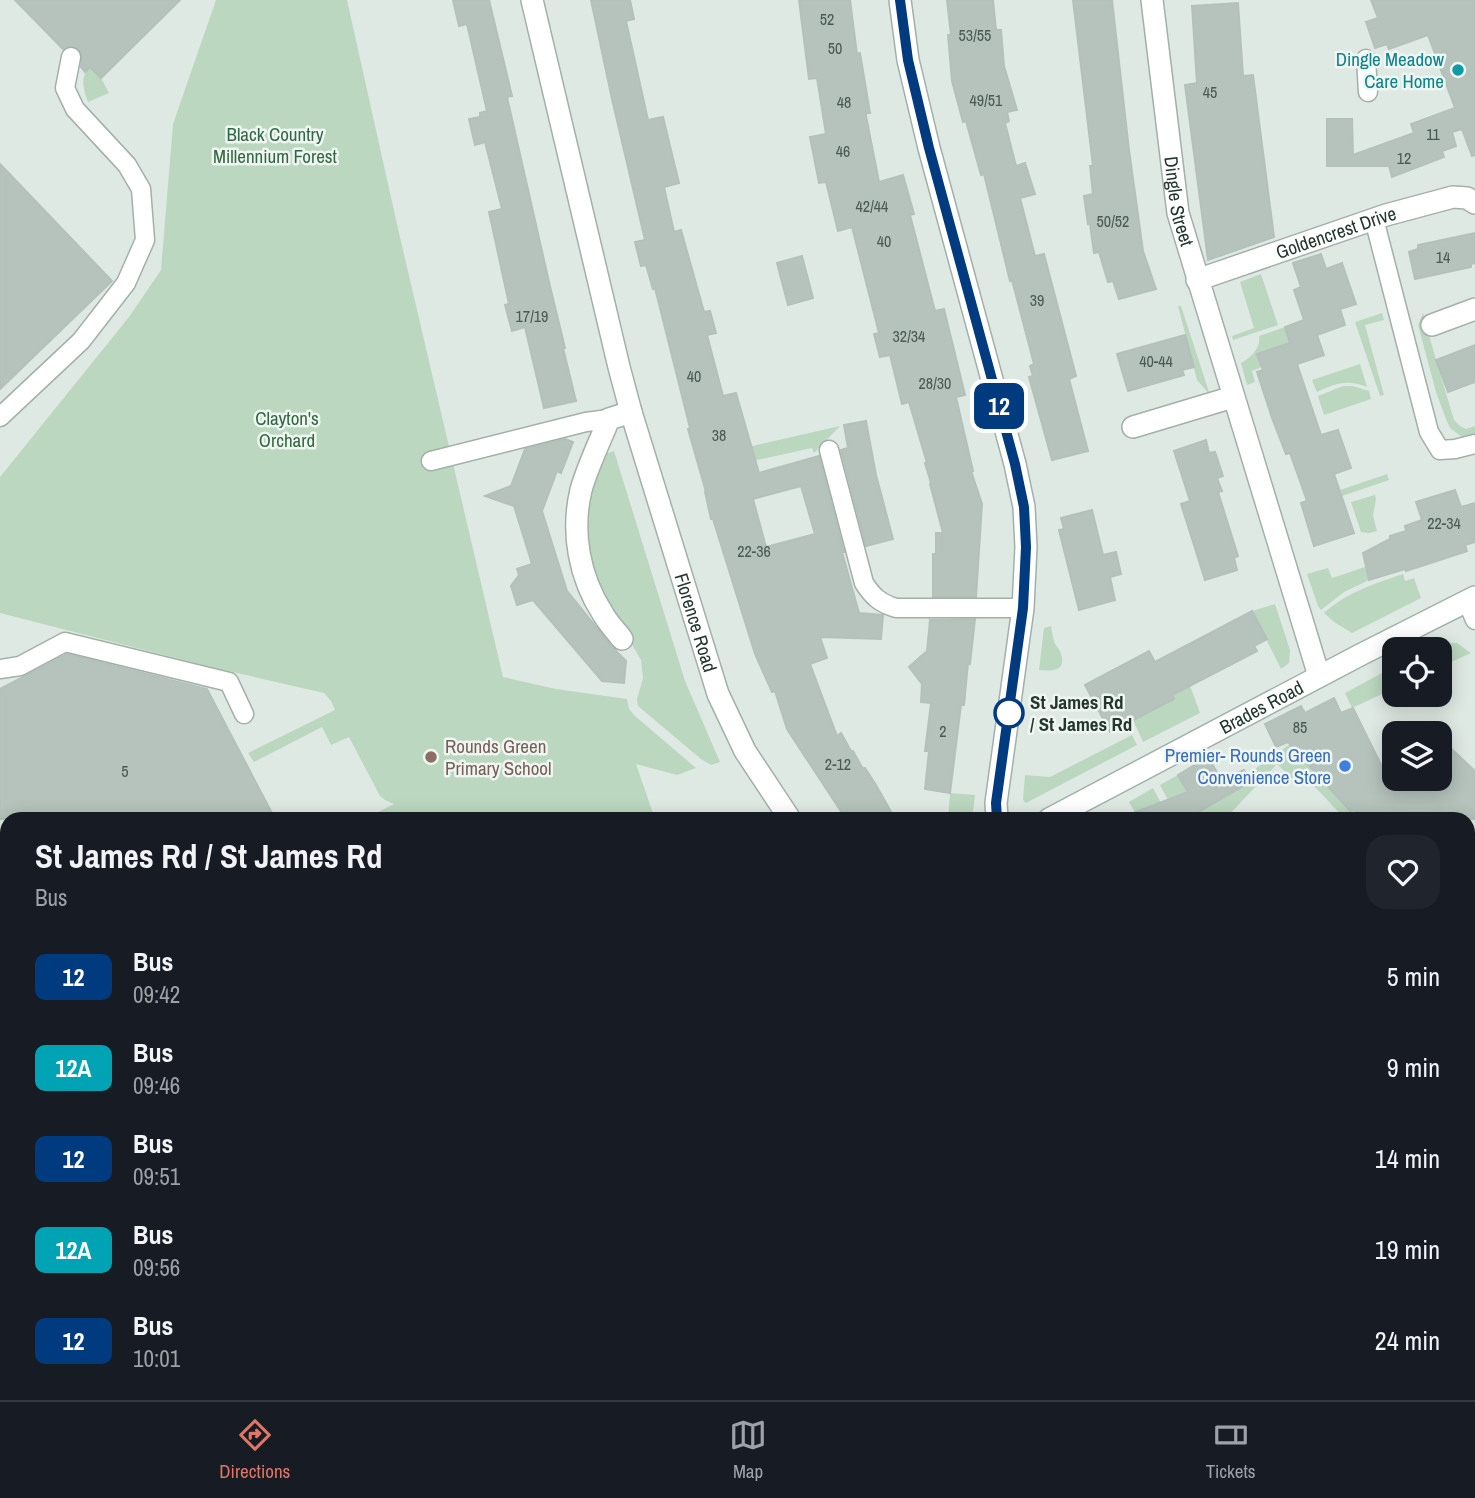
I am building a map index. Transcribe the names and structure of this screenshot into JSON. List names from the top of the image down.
{
  "streets": {
    "street": [
      "Dingle Street",
      "Goldencrest Drive",
      "Florence Road",
      "Brades Road"
    ]
  },
  "crossings": [
    ["Dingle Street", "Goldencrest Drive"],
    ["Dingle Street", "Brades Road"]
  ],
  "parks": ["Black Country Millennium Forest", "Clayton's Orchard"],
  "places": [
    "Dingle Meadow Care Home",
    "St James Rd / St James Rd",
    "Rounds Green Primary School",
    "Premier- Rounds Green Convenience Store"
  ],
  "lines": ["bus line 12"],
  "house_numbers": [
    "52",
    "53/55",
    "50",
    "45",
    "49/51",
    "48",
    "11",
    "46",
    "12",
    "42/44",
    "50/52",
    "40",
    "14",
    "39",
    "17/19",
    "32/34",
    "40-44",
    "40",
    "28/30",
    "38",
    "22-34",
    "22-36",
    "85",
    "2",
    "2-12",
    "5"
  ],
  "page": {
    "on_map": "12",
    "heading": ["St James Rd / St James Rd", "Bus"],
    "list": [
      {
        "mark": "12",
        "name": "Bus",
        "note": "09:42",
        "value": "5 min"
      },
      {
        "mark": "12A",
        "name": "Bus",
        "note": "09:46",
        "value": "9 min"
      },
      {
        "mark": "12",
        "name": "Bus",
        "note": "09:51",
        "value": "14 min"
      },
      {
        "mark": "12A",
        "name": "Bus",
        "note": "09:56",
        "value": "19 min"
      },
      {
        "mark": "12",
        "name": "Bus",
        "note": "10:01",
        "value": "24 min"
      }
    ],
    "tabs": ["Directions", "Map", "Tickets"]
  }
}
